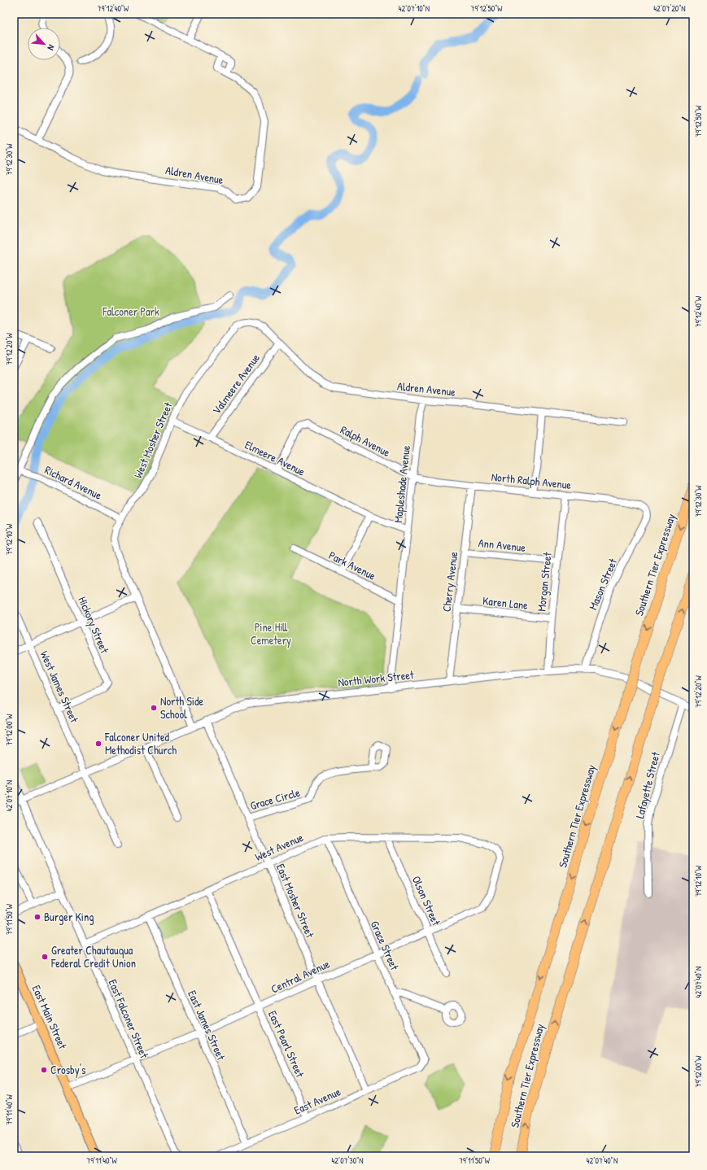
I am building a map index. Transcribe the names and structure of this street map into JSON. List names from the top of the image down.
{
  "streets": {
    "highway": ["Southern Tier Expressway"],
    "main road": ["East Main Street"],
    "street": [
      "Aldren Avenue",
      "Valmeere Avenue",
      "West Mosher Street",
      "Ralph Avenue",
      "Elmeere Avenue",
      "North Ralph Avenue",
      "Richard Avenue",
      "Mapleshade Avenue",
      "Ann Avenue",
      "Park Avenue",
      "Cherry Avenue",
      "Morgan Street",
      "Mason Street",
      "Karen Lane",
      "Hickory Street",
      "North Work Street",
      "West James Street",
      "Lafayette Street",
      "Grace Circle",
      "West Avenue",
      "East Mosher Street",
      "Olson Street",
      "Grace Street",
      "Central Avenue",
      "East Falconer Street",
      "East James Street",
      "East Pearl Street",
      "East Avenue"
    ]
  },
  "crossings": [
    ["Aldren Avenue", "Valmeere Avenue"],
    ["Aldren Avenue", "West Mosher Street"],
    ["Aldren Avenue", "Mapleshade Avenue"],
    ["Valmeere Avenue", "Elmeere Avenue"],
    ["West Mosher Street", "Elmeere Avenue"],
    ["West Mosher Street", "Richard Avenue"],
    ["West Mosher Street", "North Work Street"],
    ["Ralph Avenue", "Elmeere Avenue"],
    ["Ralph Avenue", "North Ralph Avenue"],
    ["Ralph Avenue", "Mapleshade Avenue"],
    ["Elmeere Avenue", "Mapleshade Avenue"],
    ["North Ralph Avenue", "Mapleshade Avenue"],
    ["North Ralph Avenue", "Cherry Avenue"],
    ["North Ralph Avenue", "Morgan Street"],
    ["North Ralph Avenue", "Mason Street"],
    ["Mapleshade Avenue", "Park Avenue"],
    ["Mapleshade Avenue", "North Work Street"],
    ["Ann Avenue", "Cherry Avenue"],
    ["Ann Avenue", "Morgan Street"],
    ["Cherry Avenue", "Karen Lane"],
    ["Cherry Avenue", "North Work Street"],
    ["Morgan Street", "Karen Lane"],
    ["Morgan Street", "North Work Street"],
    ["Mason Street", "North Work Street"],
    ["Hickory Street", "West James Street"],
    ["North Work Street", "West James Street"],
    ["North Work Street", "Lafayette Street"],
    ["North Work Street", "East Mosher Street"],
    ["North Work Street", "East Falconer Street"],
    ["Grace Circle", "East Mosher Street"],
    ["West Avenue", "East Mosher Street"],
    ["West Avenue", "Olson Street"],
    ["West Avenue", "Grace Street"],
    ["West Avenue", "Central Avenue"],
    ["West Avenue", "East Falconer Street"],
    ["West Avenue", "East James Street"],
    ["West Avenue", "East Pearl Street"],
    ["East Mosher Street", "Central Avenue"],
    ["East Mosher Street", "East Avenue"],
    ["Olson Street", "Central Avenue"],
    ["Grace Street", "Central Avenue"],
    ["Grace Street", "East Avenue"],
    ["Central Avenue", "East Main Street"],
    ["Central Avenue", "East Falconer Street"],
    ["Central Avenue", "East James Street"],
    ["Central Avenue", "East Pearl Street"],
    ["East James Street", "East Avenue"],
    ["East Pearl Street", "East Avenue"]
  ],
  "parks": ["Falconer Park", "Pine Hill Cemetery"],
  "places": [
    "North Side School",
    "Falconer United Methodist Church",
    "Burger King",
    "Greater Chautauqua Federal Credit Union",
    "Crosby's"
  ],
  "north": "bottom right",
  "coordinates": [
    "79°12'40\"W",
    "42°07'10\"N",
    "79°12'50\"W",
    "42°07'20\"N",
    "79°12'30\"W",
    "79°12'20\"W",
    "79°12'10\"W",
    "79°12'00\"W",
    "79°11'50\"W",
    "42°07'40\"N",
    "79°11'40\"W",
    "42°07'30\"N"
  ]
}
